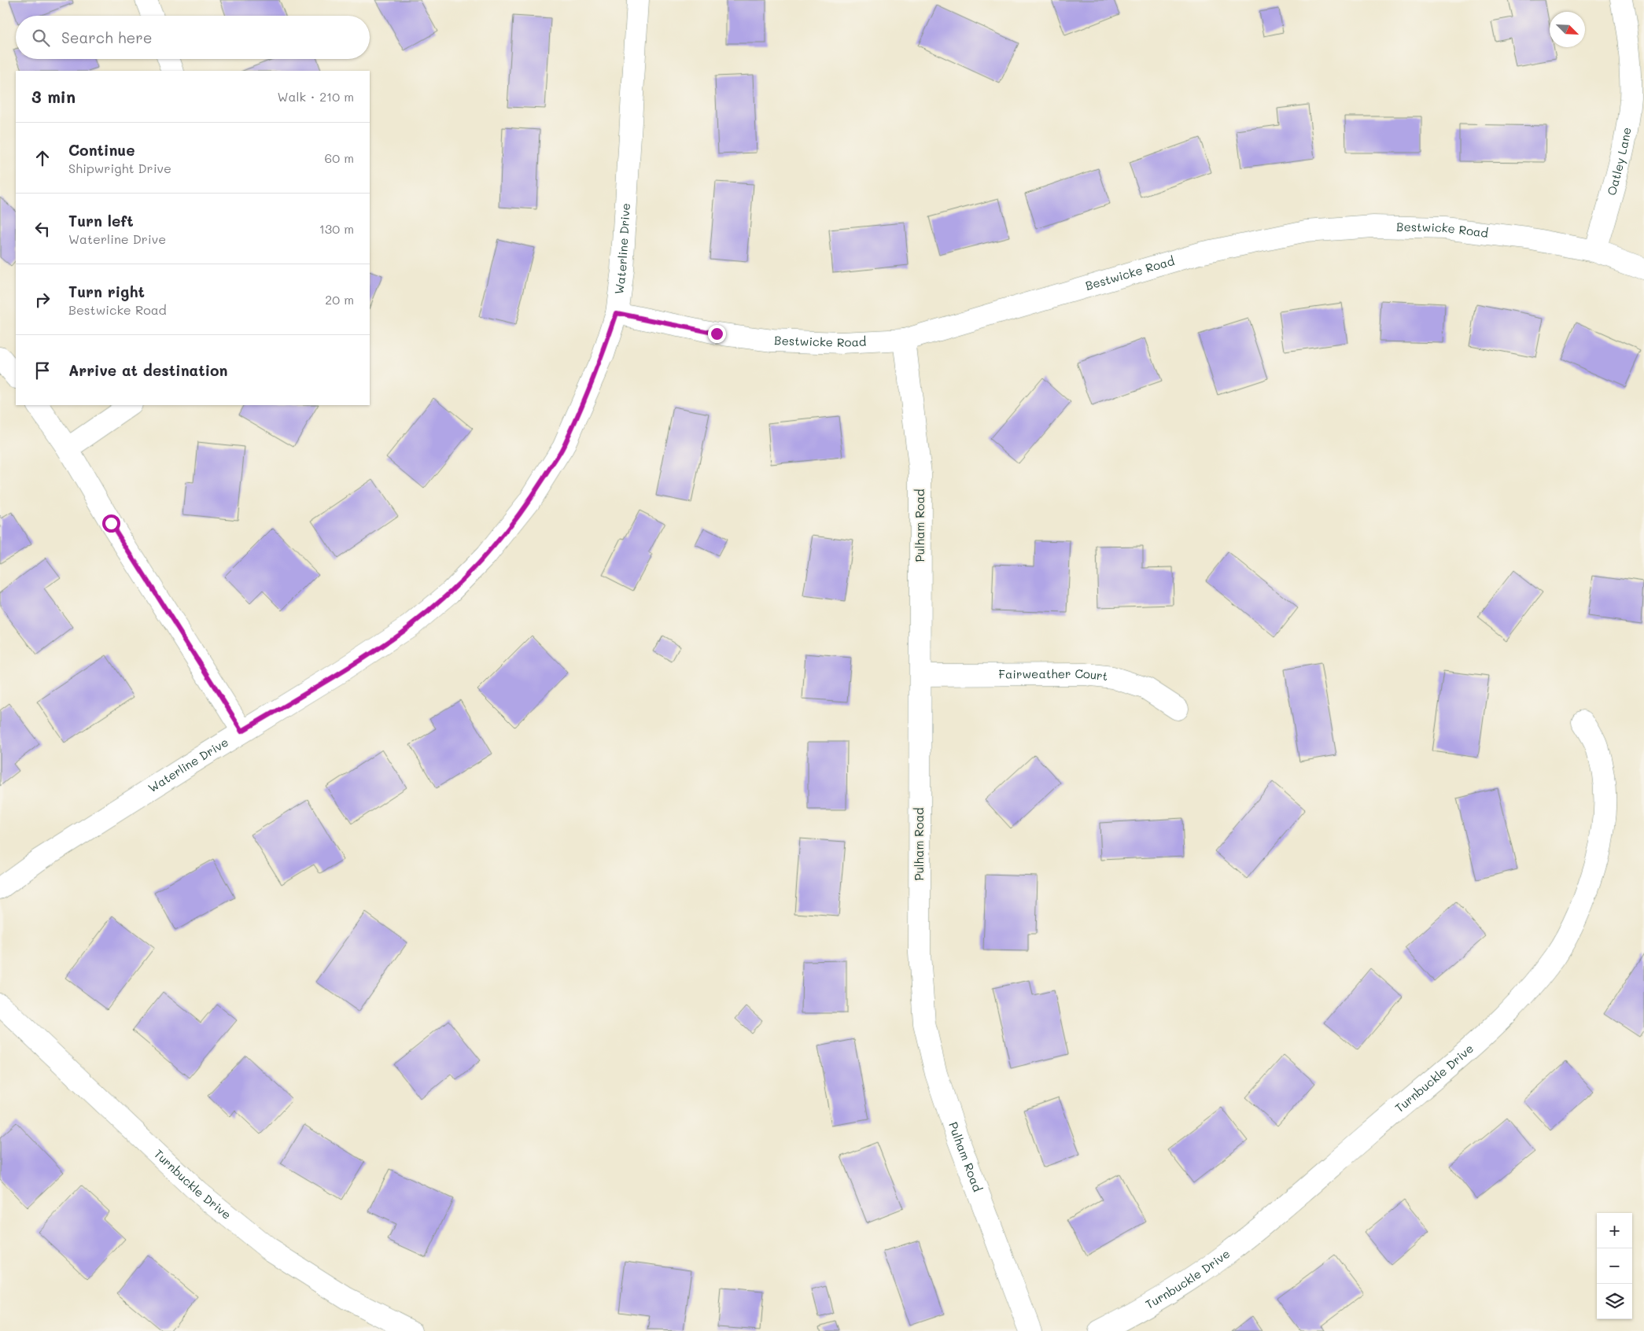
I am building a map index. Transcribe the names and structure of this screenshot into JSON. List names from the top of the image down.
{
  "streets": {
    "street": [
      "Oatley Lane",
      "Bestwicke Road",
      "Waterline Drive",
      "Pulham Road",
      "Fairweather Court",
      "Turnbuckle Drive"
    ]
  },
  "crossings": [
    ["Oatley Lane", "Bestwicke Road"],
    ["Bestwicke Road", "Waterline Drive"],
    ["Bestwicke Road", "Pulham Road"],
    ["Pulham Road", "Fairweather Court"]
  ],
  "north": "bottom right",
  "page": {
    "search": "Search here",
    "heading": ["3 min", "Walk · 210 m"],
    "list": [
      ["Continue", "Shipwright Drive", "60 m"],
      ["Turn left", "Waterline Drive", "130 m"],
      ["Turn right", "Bestwicke Road", "20 m"],
      "Arrive at destination"
    ],
    "map_buttons": ["+", "−"]
  }
}
